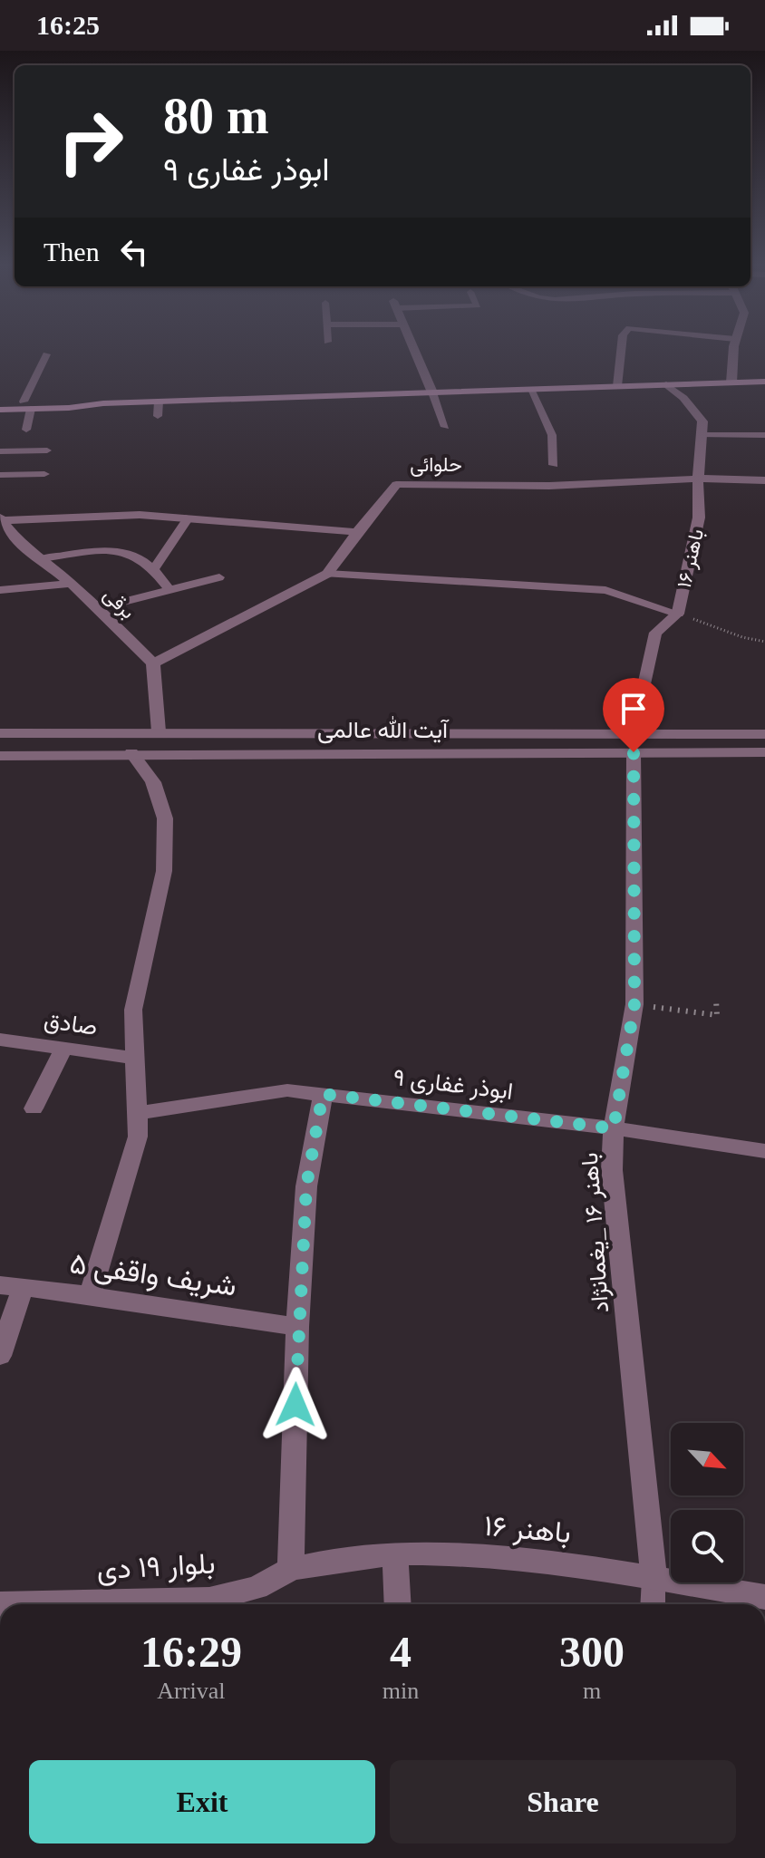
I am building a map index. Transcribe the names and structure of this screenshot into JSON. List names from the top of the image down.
{
  "streets": {
    "street": [
      "حلوائی",
      "باهنر ۱۶",
      "برقی",
      "آیت الله عالمی",
      "صادق",
      "ابوذر غفاری ۹",
      "باهنر ۱۶ _یغمانژاد",
      "شریف واقفی ۵",
      "بلوار ۱۹ دی"
    ]
  },
  "crossings": [
    ["حلوائی", "باهنر ۱۶"],
    ["حلوائی", "برقی"],
    ["باهنر ۱۶", "آیت الله عالمی"],
    ["باهنر ۱۶", "باهنر ۱۶ _یغمانژاد"],
    ["باهنر ۱۶", "بلوار ۱۹ دی"],
    ["آیت الله عالمی", "باهنر ۱۶ _یغمانژاد"],
    ["ابوذر غفاری ۹", "باهنر ۱۶ _یغمانژاد"]
  ],
  "north": "bottom right",
  "page": {
    "status": "16:25",
    "turn": ["80 m", "ابوذر غفاری ۹"],
    "then": "Then",
    "eta": [
      "16:29",
      "Arrival",
      "4",
      "min",
      "300",
      "m"
    ],
    "buttons": ["Exit", "Share"]
  }
}
